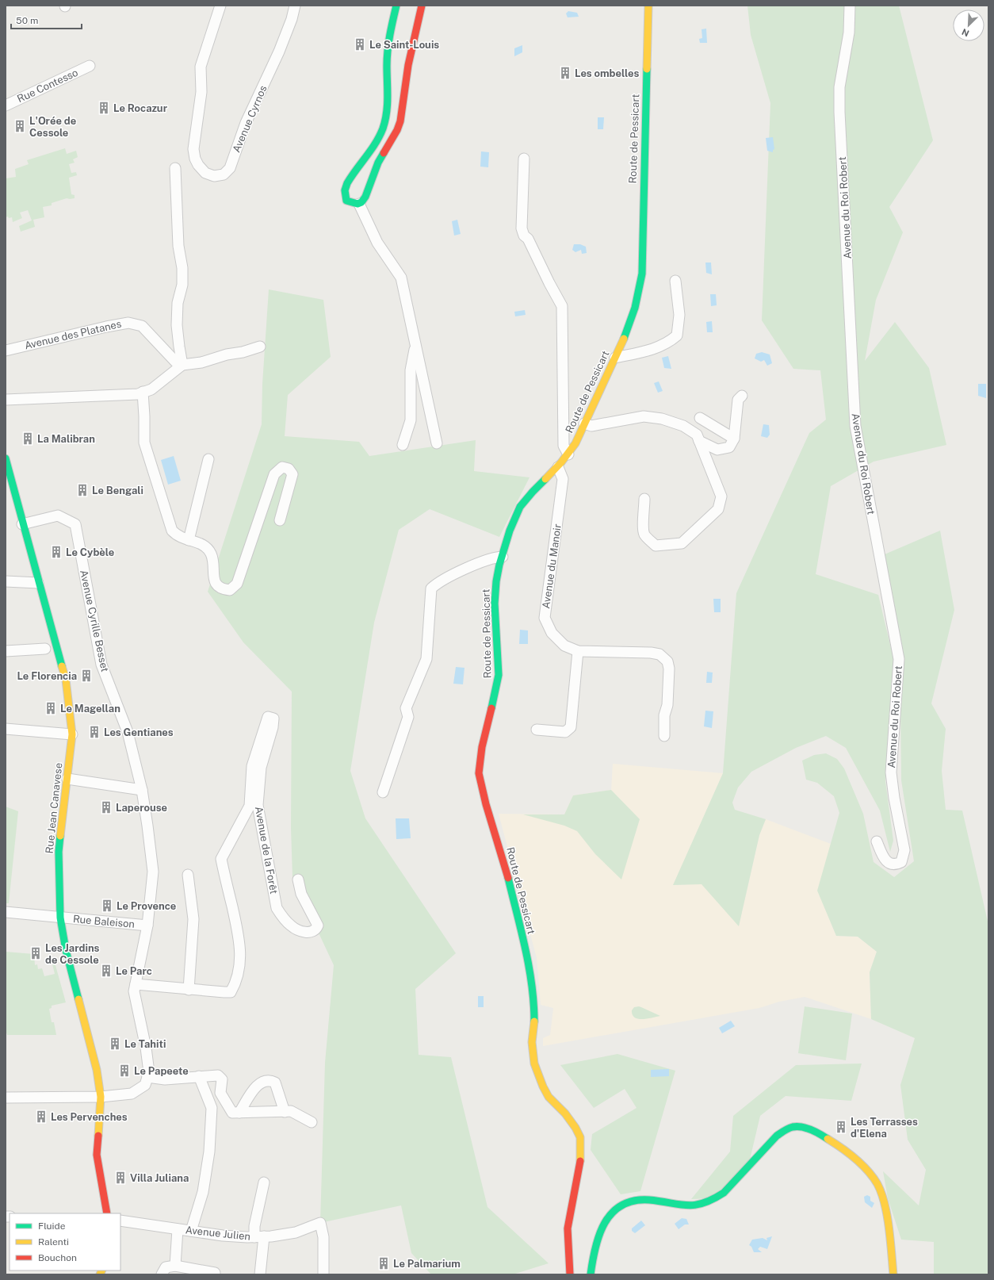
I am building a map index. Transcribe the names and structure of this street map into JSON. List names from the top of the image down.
{
  "streets": {
    "street": [
      "Rue Contesso",
      "Avenue Cyrnos",
      "Route de Pessicart",
      "Avenue du Roi Robert",
      "Avenue des Platanes",
      "Avenue du Manoir",
      "Avenue Cyrille Besset",
      "Rue Jean Canavese",
      "Avenue de la Forêt",
      "Rue Baleison",
      "Avenue Julien"
    ]
  },
  "crossings": [
    ["Route de Pessicart", "Avenue du Manoir"],
    ["Avenue Cyrille Besset", "Rue Jean Canavese"],
    ["Avenue Cyrille Besset", "Avenue de la Forêt"],
    ["Avenue Cyrille Besset", "Rue Baleison"],
    ["Rue Jean Canavese", "Rue Baleison"]
  ],
  "places": {
    "building": [
      "Le Saint-Louis",
      "Les ombelles",
      "Le Rocazur",
      "L'Orée de Cessole",
      "La Malibran",
      "Le Bengali",
      "Le Cybèle",
      "Le Florencia",
      "Le Magellan",
      "Les Gentianes",
      "Laperouse",
      "Le Provence",
      "Les Jardins de Cessole",
      "Le Parc",
      "Le Tahiti",
      "Le Papeete",
      "Les Pervenches",
      "Les Terrasses d'Elena",
      "Villa Juliana",
      "Le Palmarium"
    ]
  },
  "legend": ["Fluide", "Ralenti", "Bouchon"],
  "scale_bar": "50 m",
  "north": "bottom left"
}
